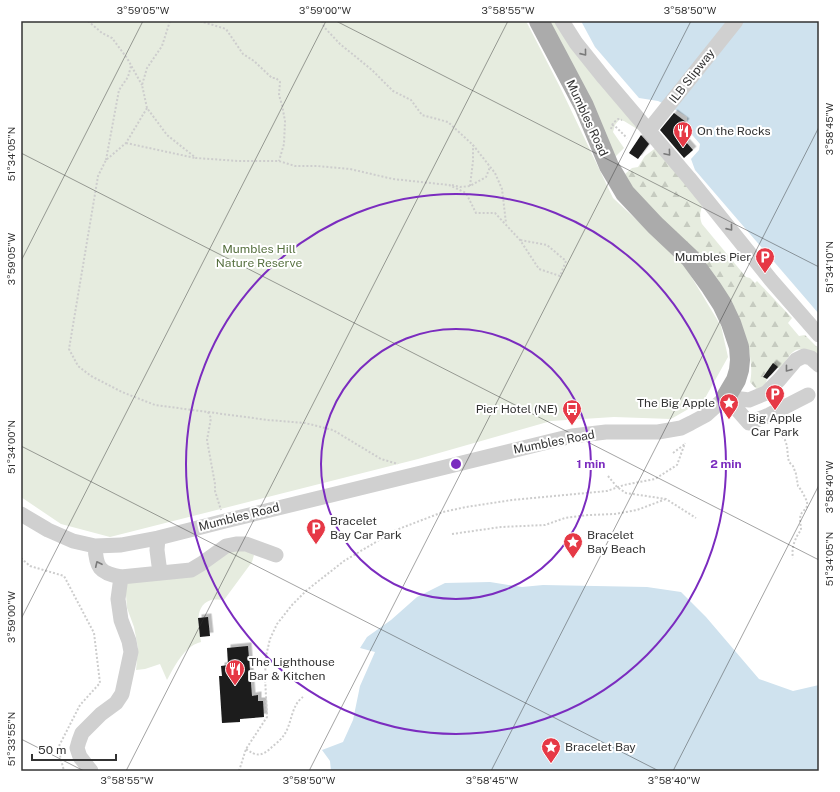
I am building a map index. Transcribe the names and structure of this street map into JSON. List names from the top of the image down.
{
  "streets": {
    "main road": ["Mumbles Road"],
    "street": ["ILB Slipway"]
  },
  "parks": ["Mumbles Hill Nature Reserve"],
  "places": {
    "restaurant": ["On the Rocks", "The Lighthouse Bar & Kitchen"],
    "parking": ["Mumbles Pier", "Big Apple Car Park", "Bracelet Bay Car Park"],
    "place": ["The Big Apple", "Bracelet Bay Beach", "Bracelet Bay"],
    "bus stop": ["Pier Hotel (NE)"]
  },
  "scale_bar": "50 m",
  "coordinates": [
    "3°59'05\"W",
    "3°59'00\"W",
    "3°58'55\"W",
    "3°58'50\"W",
    "3°58'45\"W",
    "51°34'05\"N",
    "51°34'10\"N",
    "51°34'00\"N",
    "3°58'40\"W",
    "51°33'55\"N"
  ],
  "rings": ["1 min", "2 min"]
}
